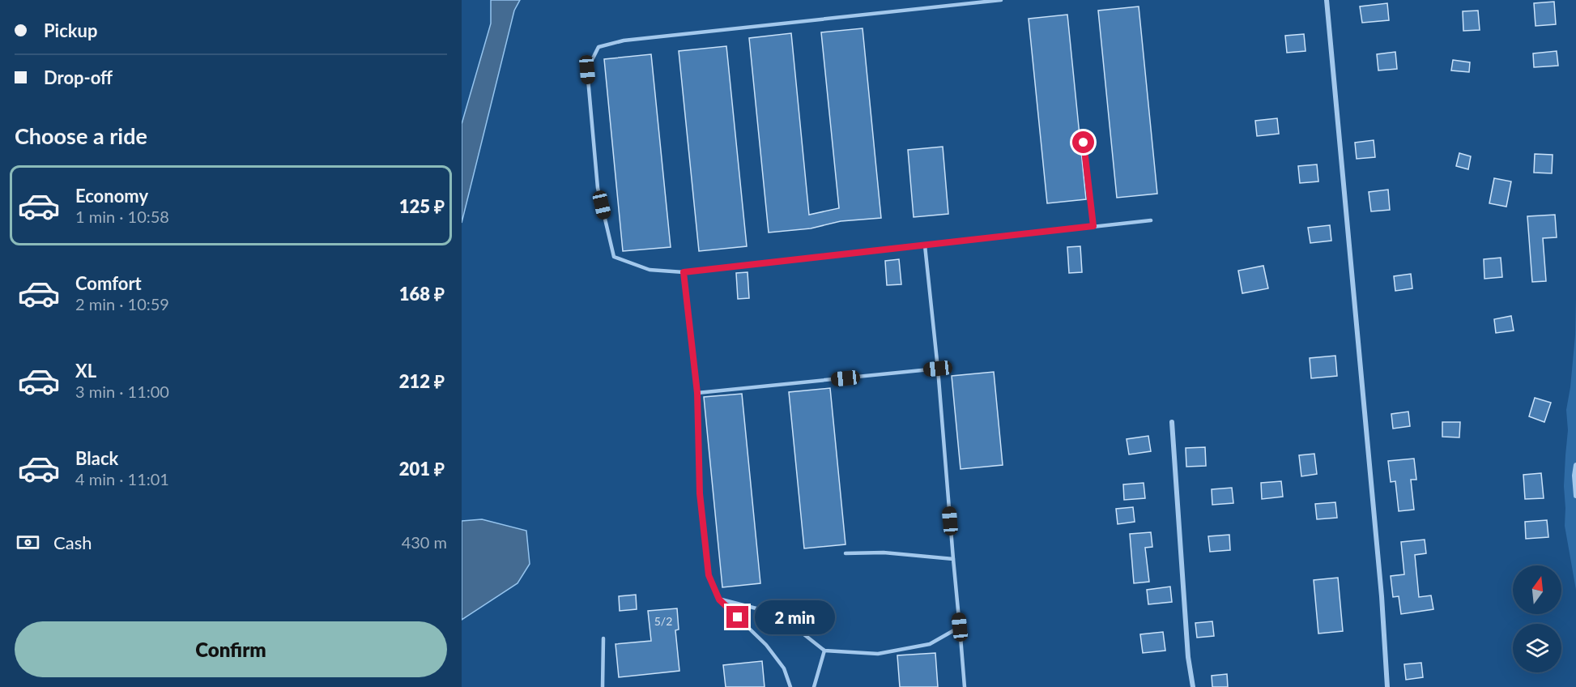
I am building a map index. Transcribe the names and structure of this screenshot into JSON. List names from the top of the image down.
{
  "house_numbers": ["5/2"],
  "north": "top",
  "page": {
    "banner": ["Pickup", "Drop-off"],
    "heading": "Choose a ride",
    "list": [
      {
        "name": "Economy",
        "note": "1 min · 10:58",
        "value": "125 ₽"
      },
      {
        "name": "Comfort",
        "note": "2 min · 10:59",
        "value": "168 ₽"
      },
      {
        "name": "XL",
        "note": "3 min · 11:00",
        "value": "212 ₽"
      },
      {
        "name": "Black",
        "note": "4 min · 11:01",
        "value": "201 ₽"
      }
    ],
    "pay": ["Cash", "430 m"],
    "bubble": "2 min",
    "buttons": "Confirm"
  }
}
